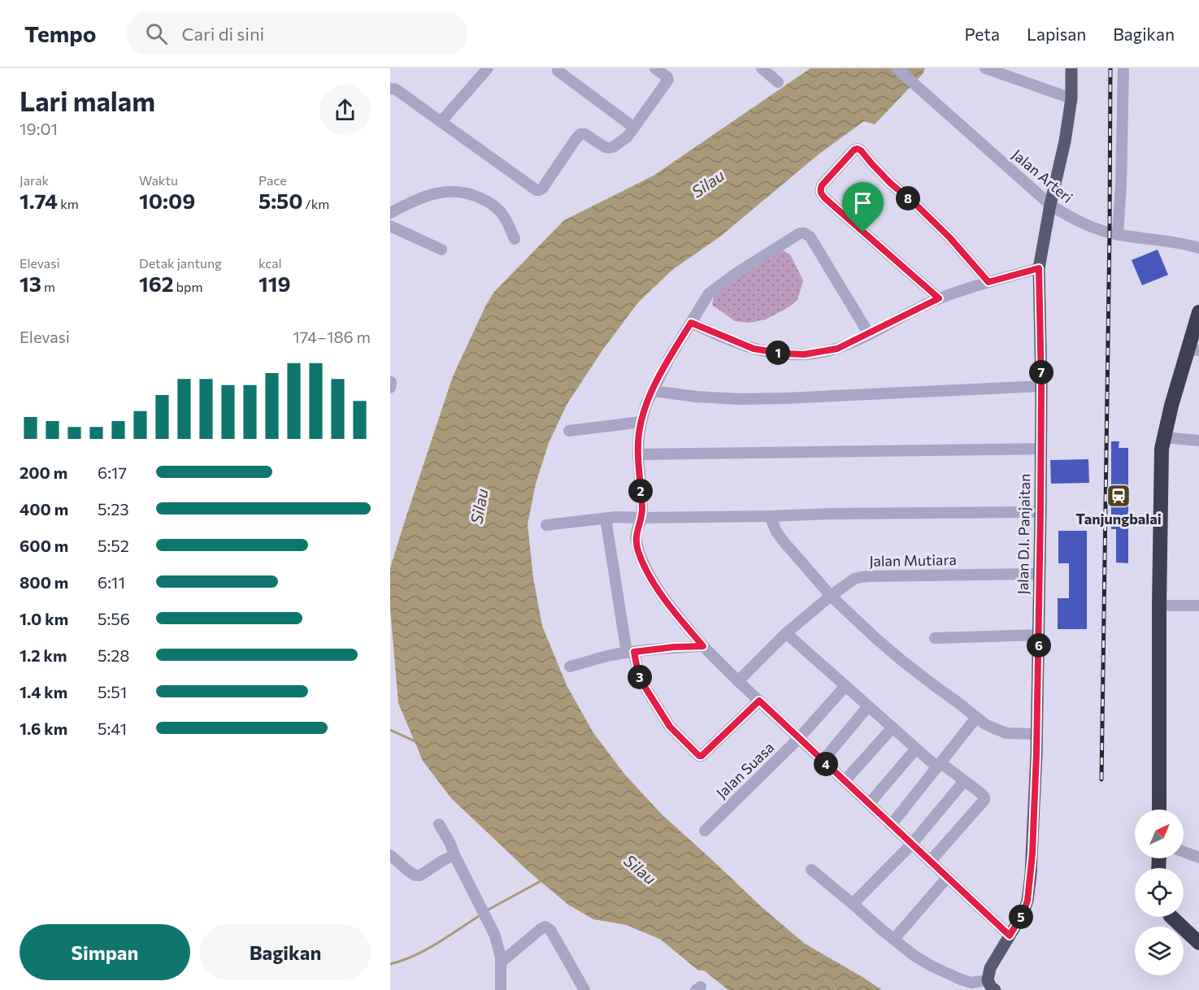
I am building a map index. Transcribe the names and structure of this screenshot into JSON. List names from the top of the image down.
{
  "streets": {
    "main road": ["Jalan D.I. Panjaitan"],
    "street": ["Jalan Arteri", "Jalan Mutiara", "Jalan Suasa"]
  },
  "crossings": [
    ["Jalan Arteri", "Jalan D.I. Panjaitan"],
    ["Jalan D.I. Panjaitan", "Jalan Mutiara"]
  ],
  "water": ["Silau"],
  "places": {
    "station": ["Tanjungbalai"]
  },
  "north": "top right",
  "page": {
    "header": "Tempo",
    "search": "Cari di sini",
    "nav": ["Peta", "Lapisan", "Bagikan"],
    "heading": ["Lari malam", "19:01"],
    "stats": [
      ["Jarak", "1.74 km"],
      ["Waktu", "10:09"],
      ["Pace", "5:50 /km"],
      ["Elevasi", "13 m"],
      ["Detak jantung", "162 bpm"],
      ["kcal", "119"]
    ],
    "pins": [
      "8",
      "1",
      "7",
      "2",
      "6",
      "3",
      "4",
      "5"
    ],
    "chart": ["Elevasi", "174–186 m"],
    "list": [
      {
        "name": "200 m",
        "note": "6:17"
      },
      {
        "name": "400 m",
        "note": "5:23"
      },
      {
        "name": "600 m",
        "note": "5:52"
      },
      {
        "name": "800 m",
        "note": "6:11"
      },
      {
        "name": "1.0 km",
        "note": "5:56"
      },
      {
        "name": "1.2 km",
        "note": "5:28"
      },
      {
        "name": "1.4 km",
        "note": "5:51"
      },
      {
        "name": "1.6 km",
        "note": "5:41"
      }
    ],
    "buttons": ["Simpan", "Bagikan"]
  }
}
